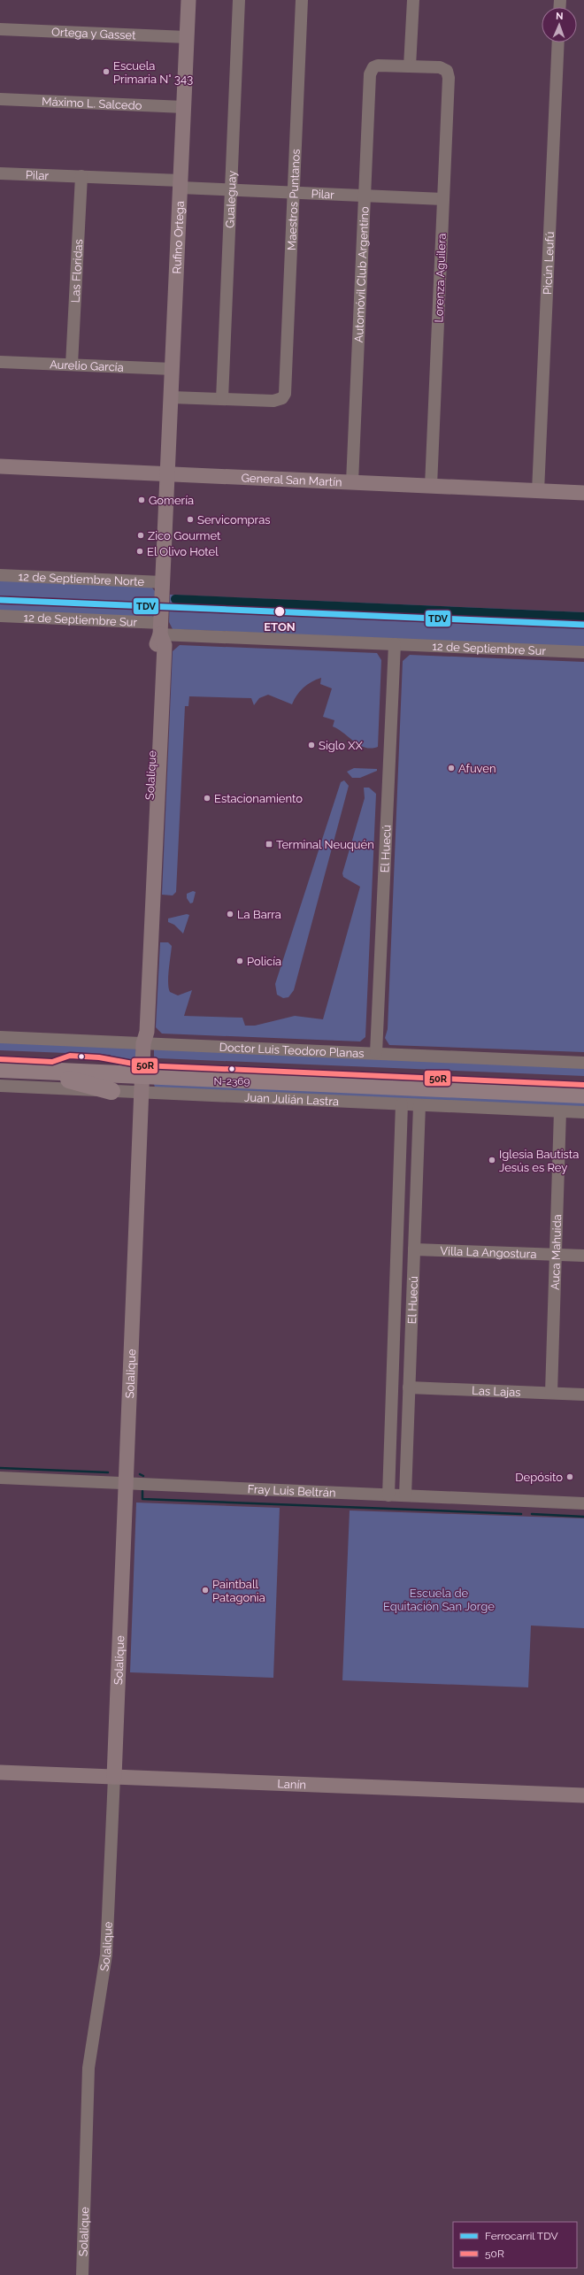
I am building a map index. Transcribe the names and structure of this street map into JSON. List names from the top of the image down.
{
  "streets": {
    "main road": [
      "Rufino Ortega",
      "General San Martín",
      "Solalique",
      "Lanín"
    ],
    "street": [
      "Ortega y Gasset",
      "Máximo L. Salcedo",
      "Pilar",
      "Gualeguay",
      "Maestros Puntanos",
      "Picún Leufú",
      "Las Floridas",
      "Automóvil Club Argentino",
      "Lorenza Aguilera",
      "Aurelio García",
      "12 de Septiembre Norte",
      "12 de Septiembre Sur",
      "El Huecú",
      "Doctor Luis Teodoro Planas",
      "Juan Julián Lastra",
      "Villa La Angostura",
      "Auca Mahuida",
      "Las Lajas",
      "Fray Luis Beltrán"
    ]
  },
  "crossings": [
    ["Ortega y Gasset", "Rufino Ortega"],
    ["Máximo L. Salcedo", "Rufino Ortega"],
    ["Pilar", "Gualeguay"],
    ["Pilar", "Maestros Puntanos"],
    ["Pilar", "Rufino Ortega"],
    ["Pilar", "Las Floridas"],
    ["Pilar", "Automóvil Club Argentino"],
    ["Pilar", "Lorenza Aguilera"],
    ["Gualeguay", "Maestros Puntanos"],
    ["Rufino Ortega", "Aurelio García"],
    ["Rufino Ortega", "General San Martín"],
    ["Rufino Ortega", "Solalique"],
    ["Picún Leufú", "General San Martín"],
    ["Las Floridas", "Aurelio García"],
    ["Automóvil Club Argentino", "Lorenza Aguilera"],
    ["Automóvil Club Argentino", "General San Martín"],
    ["Lorenza Aguilera", "General San Martín"],
    ["General San Martín", "Solalique"],
    ["12 de Septiembre Norte", "Solalique"],
    ["12 de Septiembre Sur", "Solalique"],
    ["12 de Septiembre Sur", "El Huecú"],
    ["Solalique", "Doctor Luis Teodoro Planas"],
    ["Solalique", "Juan Julián Lastra"],
    ["Solalique", "Fray Luis Beltrán"],
    ["Solalique", "Lanín"],
    ["El Huecú", "Doctor Luis Teodoro Planas"],
    ["El Huecú", "Juan Julián Lastra"],
    ["El Huecú", "Villa La Angostura"],
    ["El Huecú", "Las Lajas"],
    ["El Huecú", "Fray Luis Beltrán"],
    ["Juan Julián Lastra", "Auca Mahuida"],
    ["Villa La Angostura", "Auca Mahuida"],
    ["Auca Mahuida", "Las Lajas"]
  ],
  "parks": ["Escuela de Equitación San Jorge"],
  "places": {
    "other": [
      "Escuela Primaria N° 343",
      "Gomería",
      "Servicompras",
      "Zico Gourmet",
      "El Olivo Hotel",
      "ETON",
      "Siglo XX",
      "Afuven",
      "Estacionamiento",
      "La Barra",
      "Policía",
      "N-2369",
      "Iglesia Bautista Jesús es Rey",
      "Depósito",
      "Paintball Patagonia"
    ],
    "transit": ["Terminal Neuquén"]
  },
  "lines": ["rail line TDV", "transit line 50R"],
  "legend": ["Ferrocarril TDV", "50R"],
  "north": "top"
}
